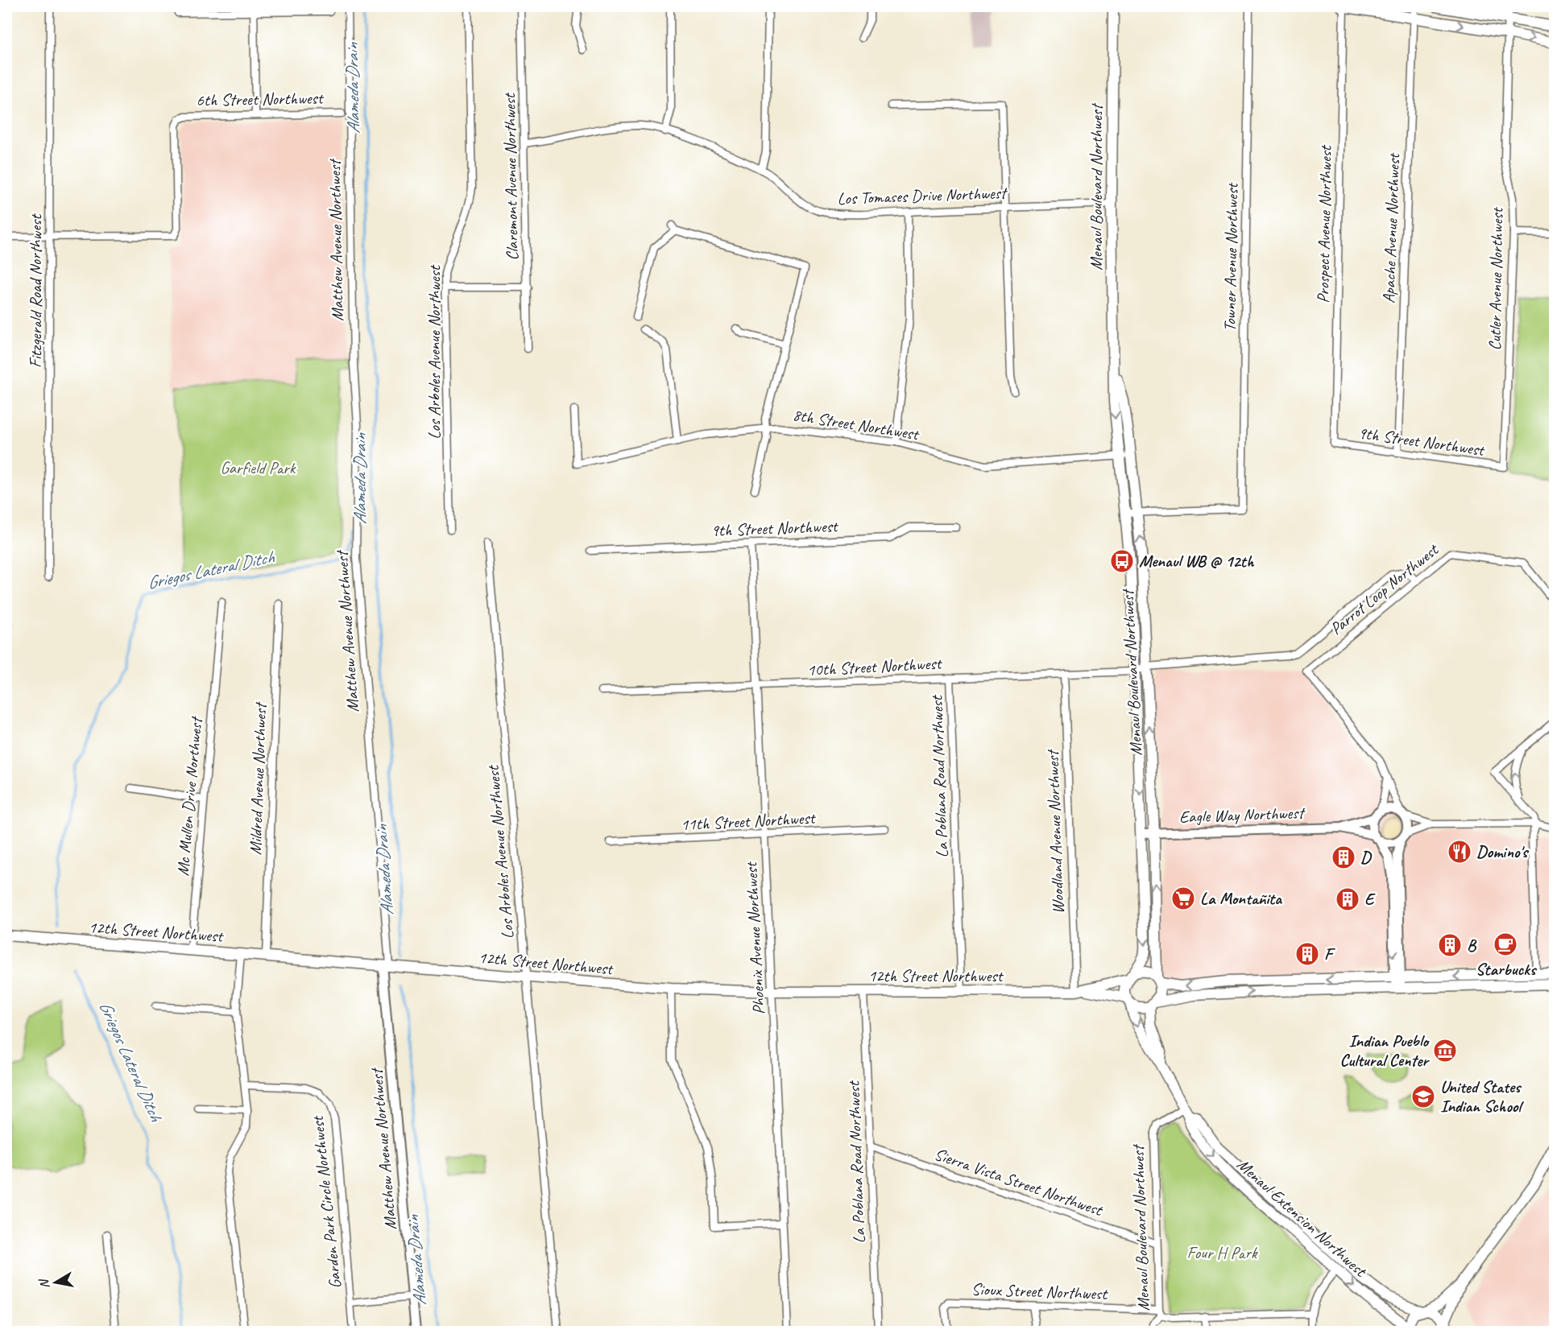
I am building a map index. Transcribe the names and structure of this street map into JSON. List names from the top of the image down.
{
  "streets": {
    "main road": ["Menaul Boulevard Northwest", "12th Street Northwest", "Menaul Extension Northwest"],
    "street": [
      "6th Street Northwest",
      "Claremont Avenue Northwest",
      "Los Tomases Drive Northwest",
      "Prospect Avenue Northwest",
      "Apache Avenue Northwest",
      "Matthew Avenue Northwest",
      "Towner Avenue Northwest",
      "Cutler Avenue Northwest",
      "Fitzgerald Road Northwest",
      "Los Arboles Avenue Northwest",
      "8th Street Northwest",
      "9th Street Northwest",
      "Parrot Loop Northwest",
      "10th Street Northwest",
      "La Poblana Road Northwest",
      "Mildred Avenue Northwest",
      "Mc Mullen Drive Northwest",
      "Eagle Way Northwest",
      "11th Street Northwest",
      "Woodland Avenue Northwest",
      "Phoenix Avenue Northwest",
      "Sierra Vista Street Northwest",
      "Garden Park Circle Northwest",
      "Sioux Street Northwest"
    ]
  },
  "crossings": [
    ["6th Street Northwest", "Fitzgerald Road Northwest"],
    ["Claremont Avenue Northwest", "Los Tomases Drive Northwest"],
    ["Menaul Boulevard Northwest", "Los Tomases Drive Northwest"],
    ["Menaul Boulevard Northwest", "Towner Avenue Northwest"],
    ["Menaul Boulevard Northwest", "8th Street Northwest"],
    ["Menaul Boulevard Northwest", "10th Street Northwest"],
    ["Menaul Boulevard Northwest", "Eagle Way Northwest"],
    ["Menaul Boulevard Northwest", "12th Street Northwest"],
    ["Menaul Boulevard Northwest", "Sierra Vista Street Northwest"],
    ["Menaul Boulevard Northwest", "Menaul Extension Northwest"],
    ["Menaul Boulevard Northwest", "Sioux Street Northwest"],
    ["Prospect Avenue Northwest", "9th Street Northwest"],
    ["Apache Avenue Northwest", "9th Street Northwest"],
    ["Matthew Avenue Northwest", "12th Street Northwest"],
    ["Cutler Avenue Northwest", "9th Street Northwest"],
    ["Los Arboles Avenue Northwest", "12th Street Northwest"],
    ["9th Street Northwest", "Phoenix Avenue Northwest"],
    ["Parrot Loop Northwest", "10th Street Northwest"],
    ["10th Street Northwest", "La Poblana Road Northwest"],
    ["10th Street Northwest", "Woodland Avenue Northwest"],
    ["10th Street Northwest", "Phoenix Avenue Northwest"],
    ["La Poblana Road Northwest", "12th Street Northwest"],
    ["La Poblana Road Northwest", "Sierra Vista Street Northwest"],
    ["Mildred Avenue Northwest", "12th Street Northwest"],
    ["Mc Mullen Drive Northwest", "12th Street Northwest"],
    ["11th Street Northwest", "Phoenix Avenue Northwest"],
    ["Woodland Avenue Northwest", "12th Street Northwest"],
    ["12th Street Northwest", "Phoenix Avenue Northwest"]
  ],
  "water": ["Alameda Drain", "Griegos Lateral Ditch"],
  "parks": ["Garfield Park", "Four H Park"],
  "places": {
    "bus stop": ["Menaul WB @ 12th"],
    "restaurant": ["Domino's"],
    "building": [
      "D",
      "E",
      "B",
      "F"
    ],
    "supermarket": ["La Montañita"],
    "cafe": ["Starbucks"],
    "museum": ["Indian Pueblo Cultural Center"],
    "school or university": ["United States Indian School"]
  },
  "north": "left"
}
